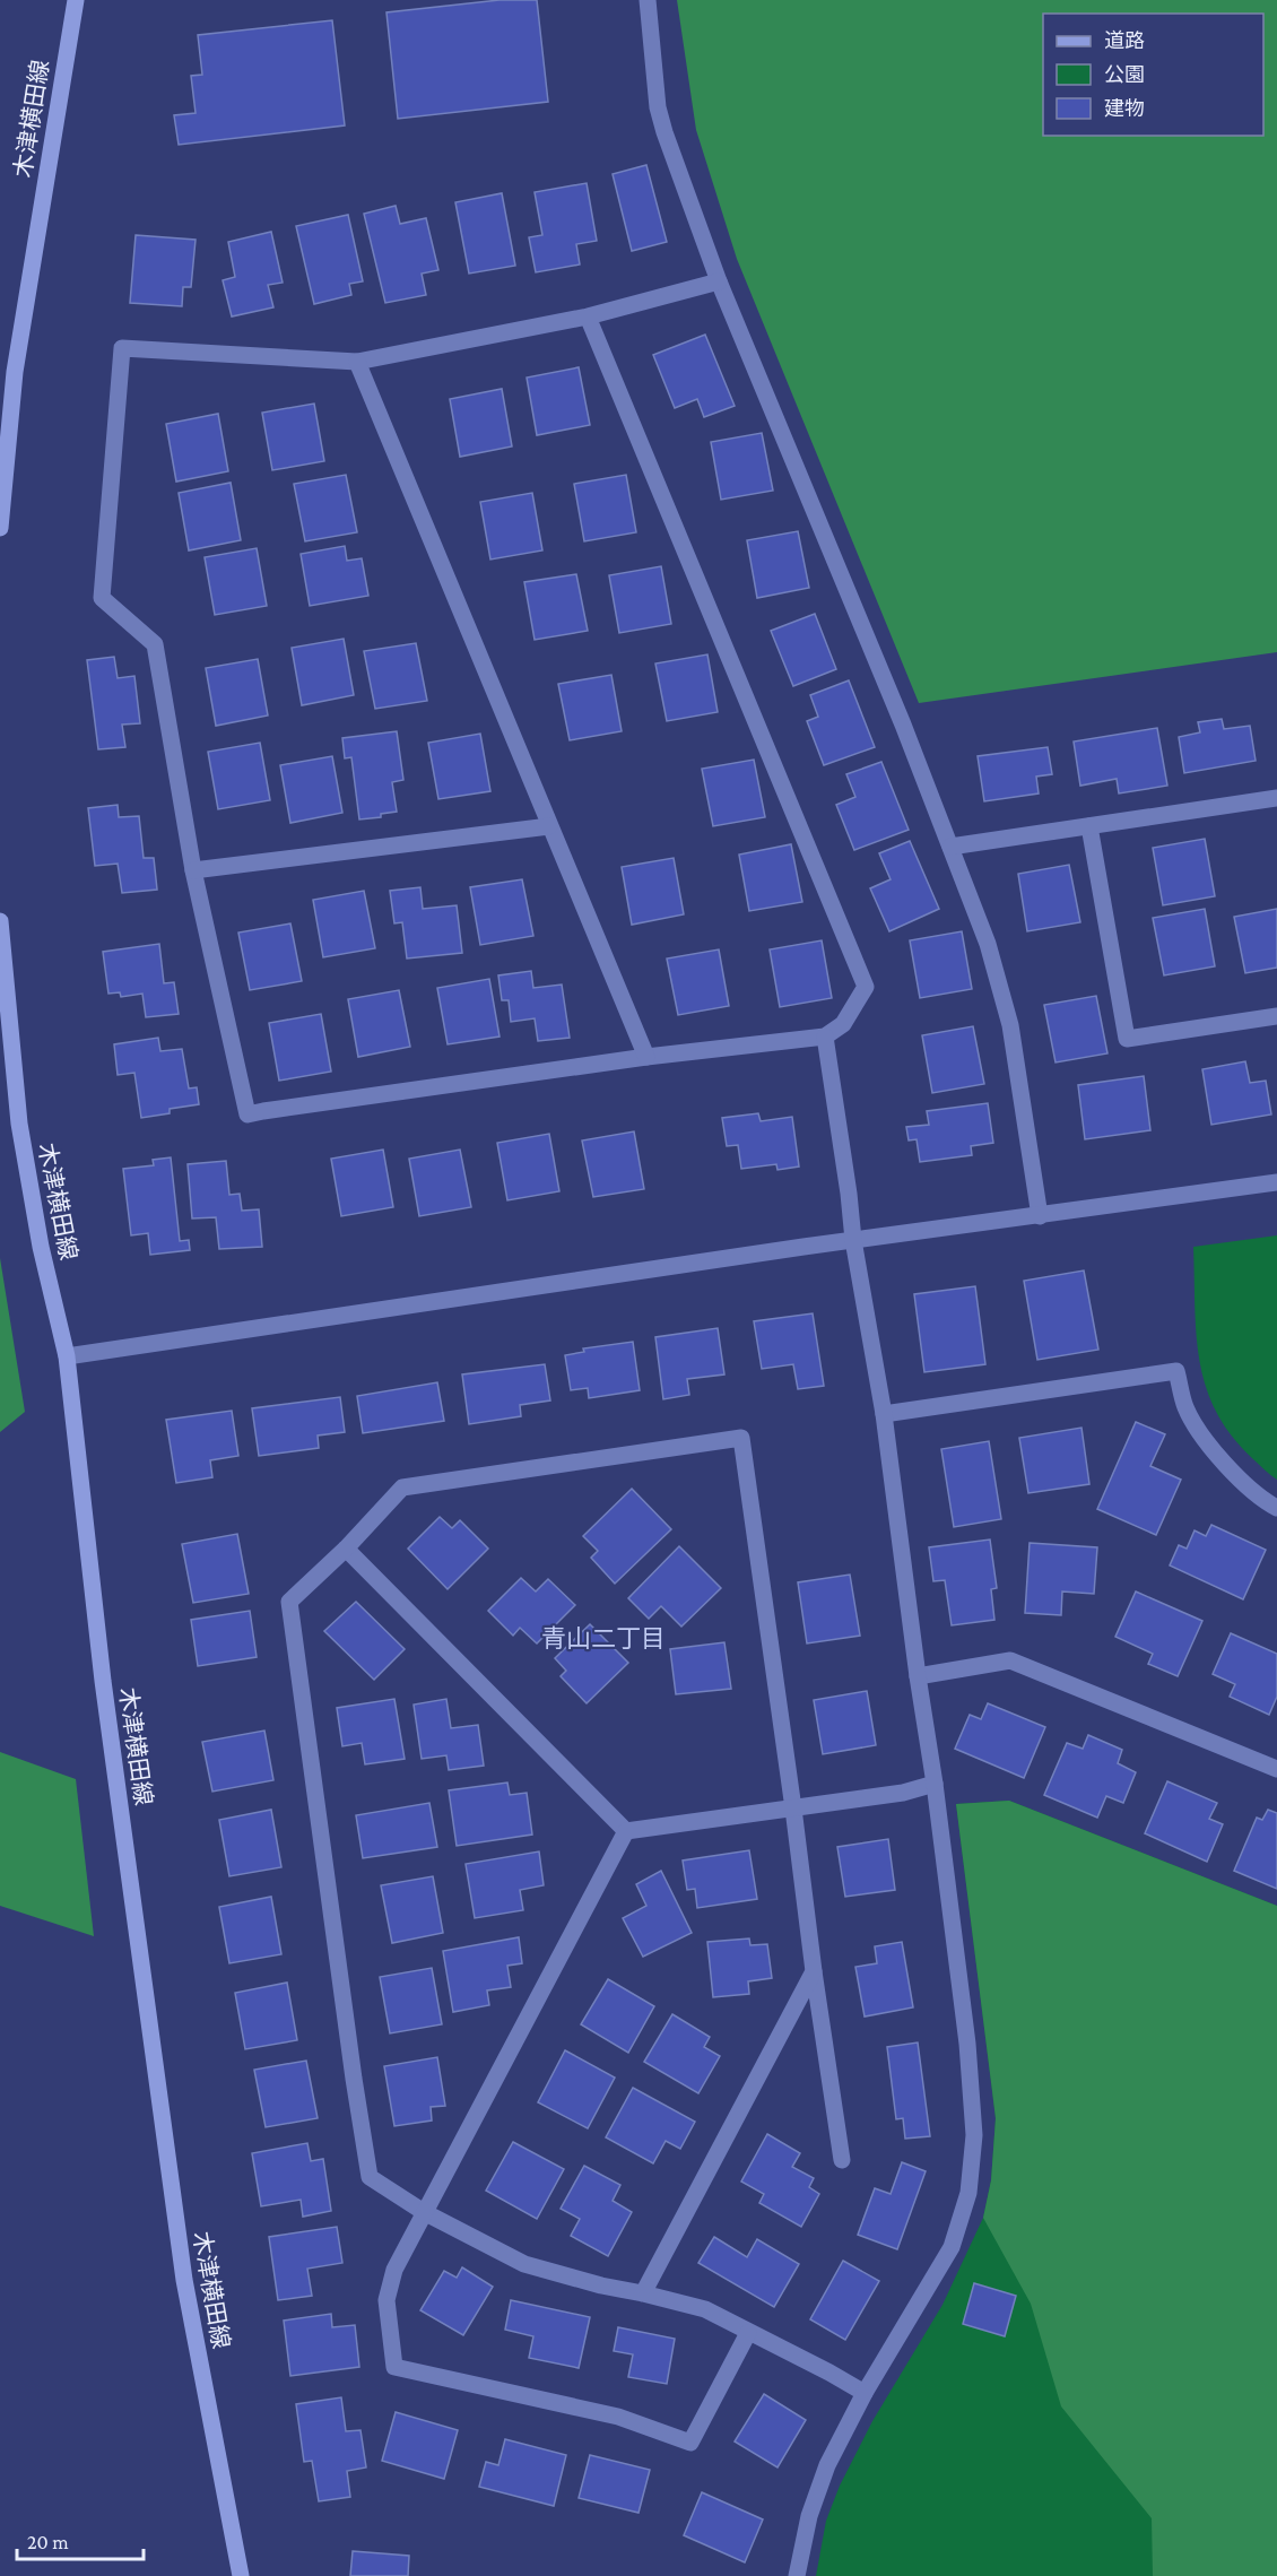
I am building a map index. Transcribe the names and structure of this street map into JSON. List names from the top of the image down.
{
  "streets": {
    "main road": ["木津横田線"]
  },
  "districts": ["青山二丁目"],
  "legend": ["道路", "公園", "建物"],
  "scale_bar": "20 m"
}
